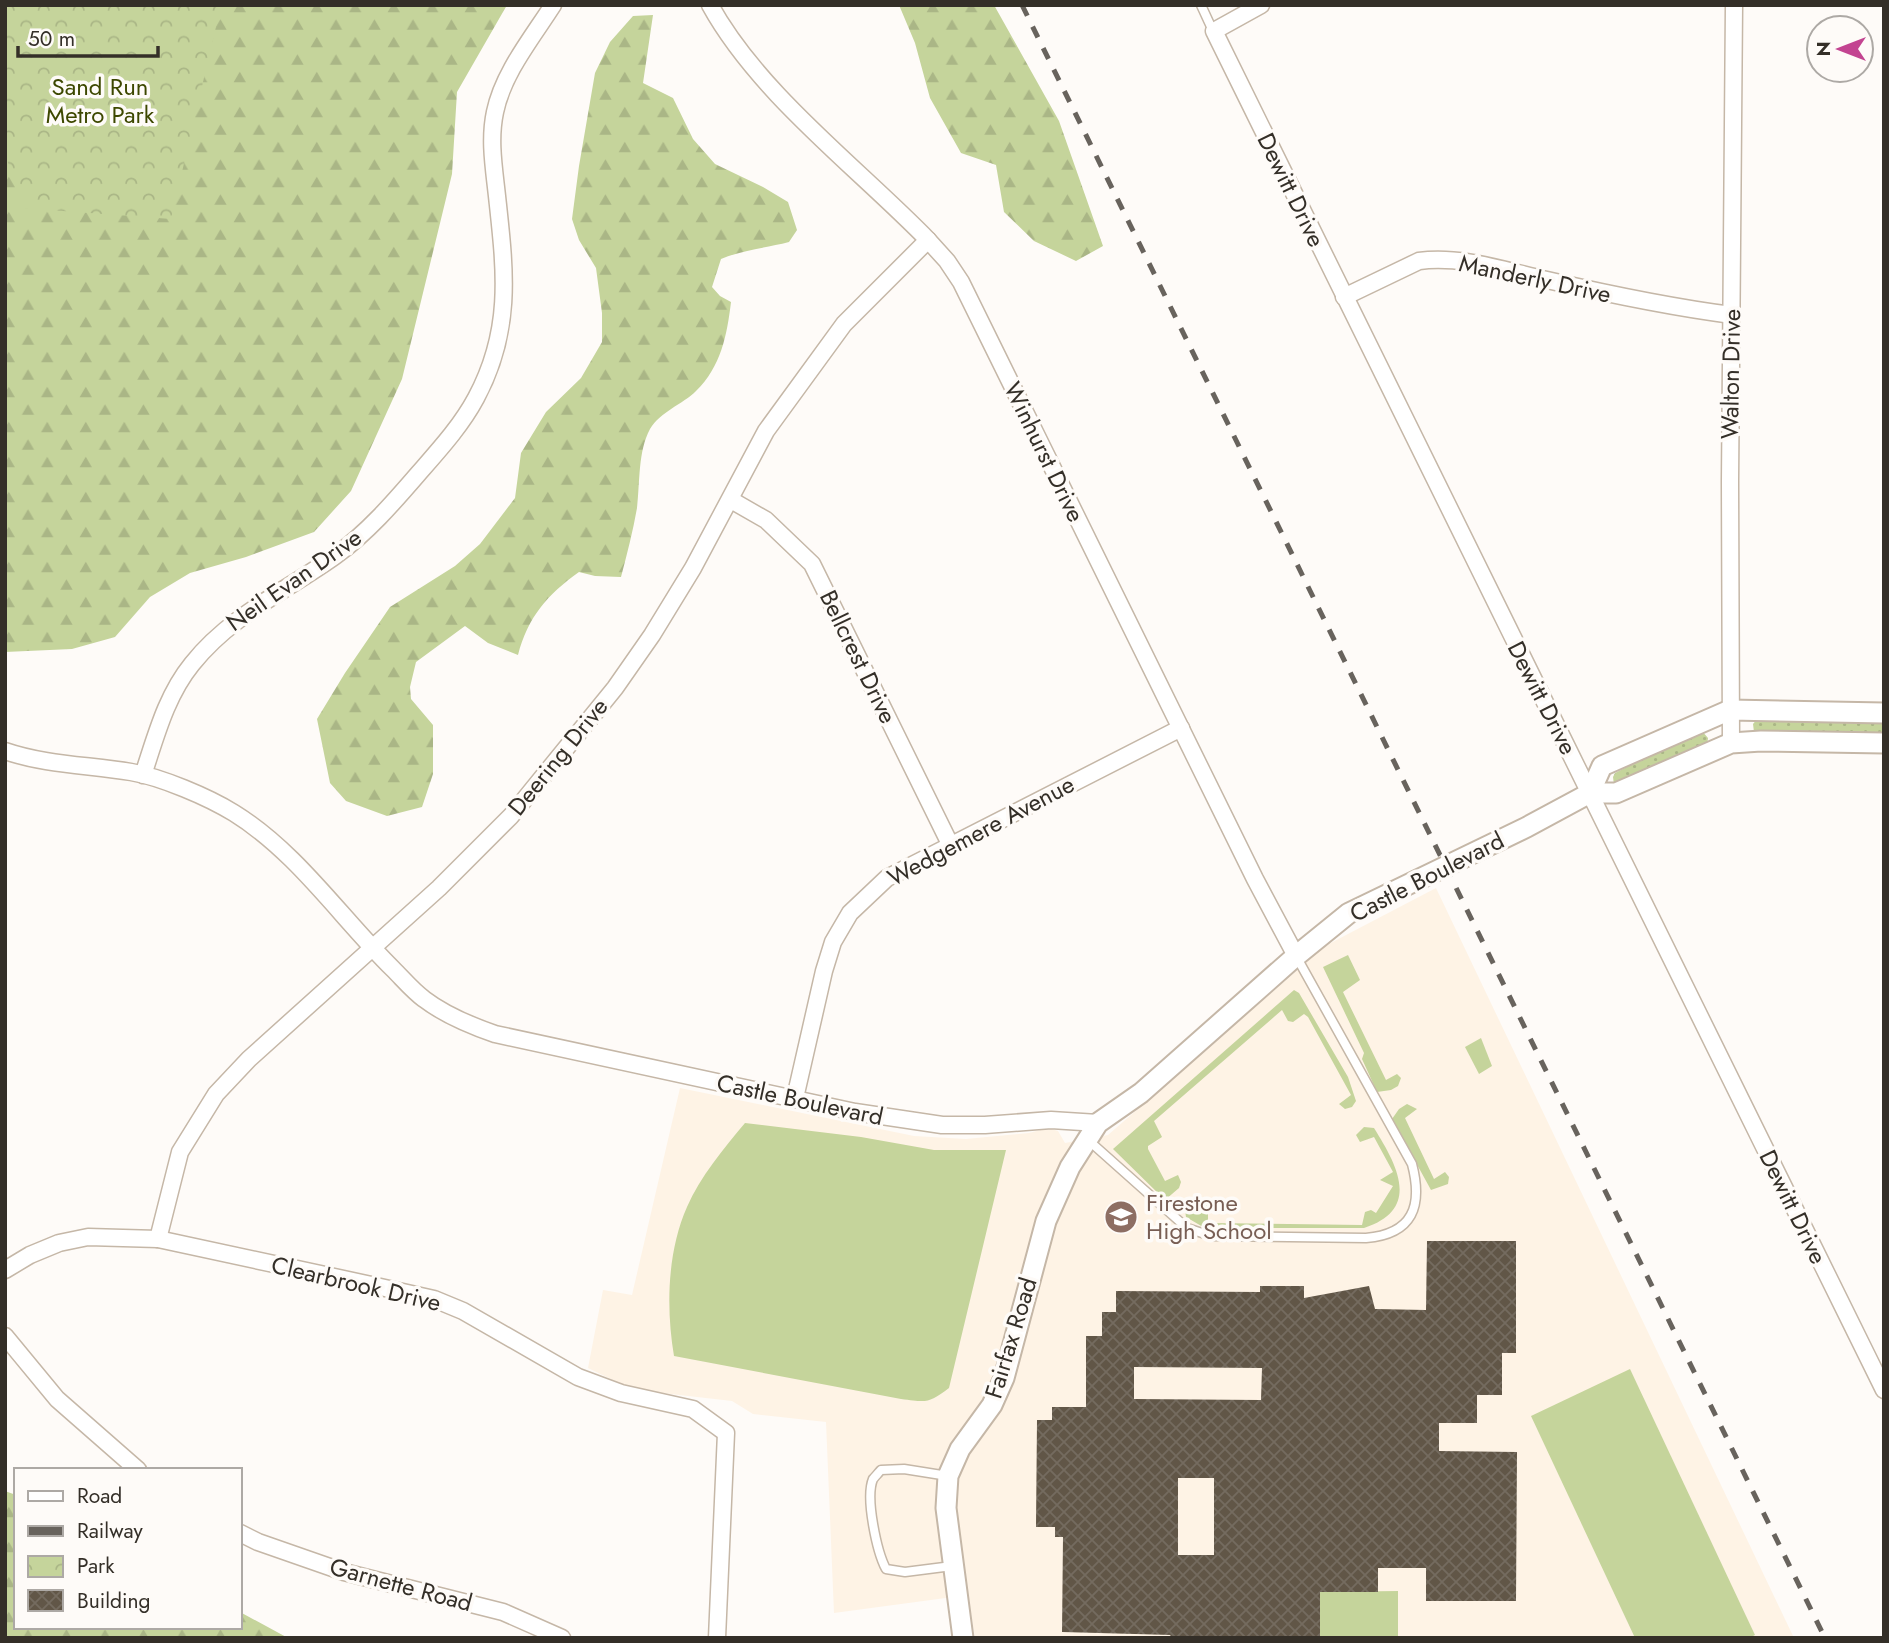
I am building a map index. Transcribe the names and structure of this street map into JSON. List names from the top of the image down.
{
  "streets": {
    "street": [
      "Dewitt Drive",
      "Manderly Drive",
      "Walton Drive",
      "Winhurst Drive",
      "Neil Evan Drive",
      "Bellcrest Drive",
      "Deering Drive",
      "Wedgemere Avenue",
      "Castle Boulevard",
      "Clearbrook Drive",
      "Fairfax Road",
      "Garnette Road"
    ]
  },
  "crossings": [
    ["Dewitt Drive", "Manderly Drive"],
    ["Dewitt Drive", "Castle Boulevard"],
    ["Manderly Drive", "Walton Drive"],
    ["Walton Drive", "Castle Boulevard"],
    ["Winhurst Drive", "Deering Drive"],
    ["Winhurst Drive", "Wedgemere Avenue"],
    ["Winhurst Drive", "Castle Boulevard"],
    ["Neil Evan Drive", "Castle Boulevard"],
    ["Bellcrest Drive", "Deering Drive"],
    ["Bellcrest Drive", "Wedgemere Avenue"],
    ["Deering Drive", "Castle Boulevard"],
    ["Deering Drive", "Clearbrook Drive"],
    ["Wedgemere Avenue", "Castle Boulevard"],
    ["Castle Boulevard", "Fairfax Road"]
  ],
  "parks": ["Sand Run Metro Park"],
  "places": {
    "school or university": ["Firestone High School"]
  },
  "legend": [
    "Road",
    "Railway",
    "Park",
    "Building"
  ],
  "scale_bar": "50 m",
  "north": "left"
}
